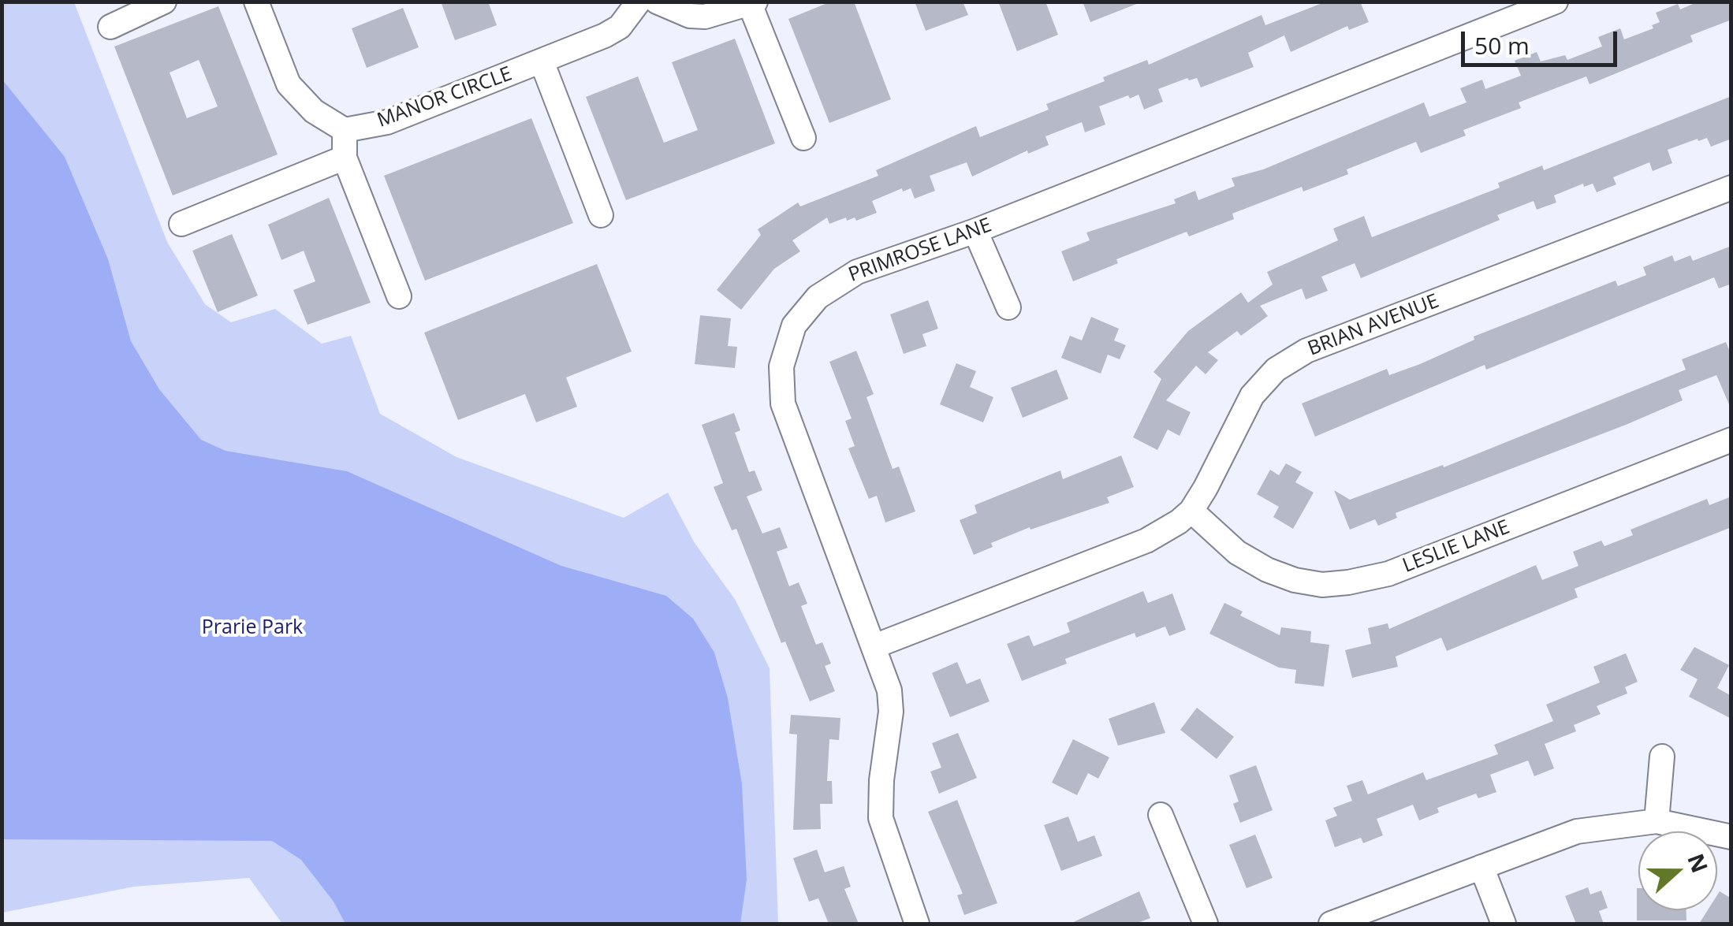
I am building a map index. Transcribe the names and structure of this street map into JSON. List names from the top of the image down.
{
  "streets": {
    "street": [
      "MANOR CIRCLE",
      "PRIMROSE LANE",
      "BRIAN AVENUE",
      "LESLIE LANE"
    ]
  },
  "crossings": [
    ["PRIMROSE LANE", "BRIAN AVENUE"],
    ["BRIAN AVENUE", "LESLIE LANE"]
  ],
  "parks": ["Prarie Park"],
  "scale_bar": "50 m",
  "north": "right"
}
